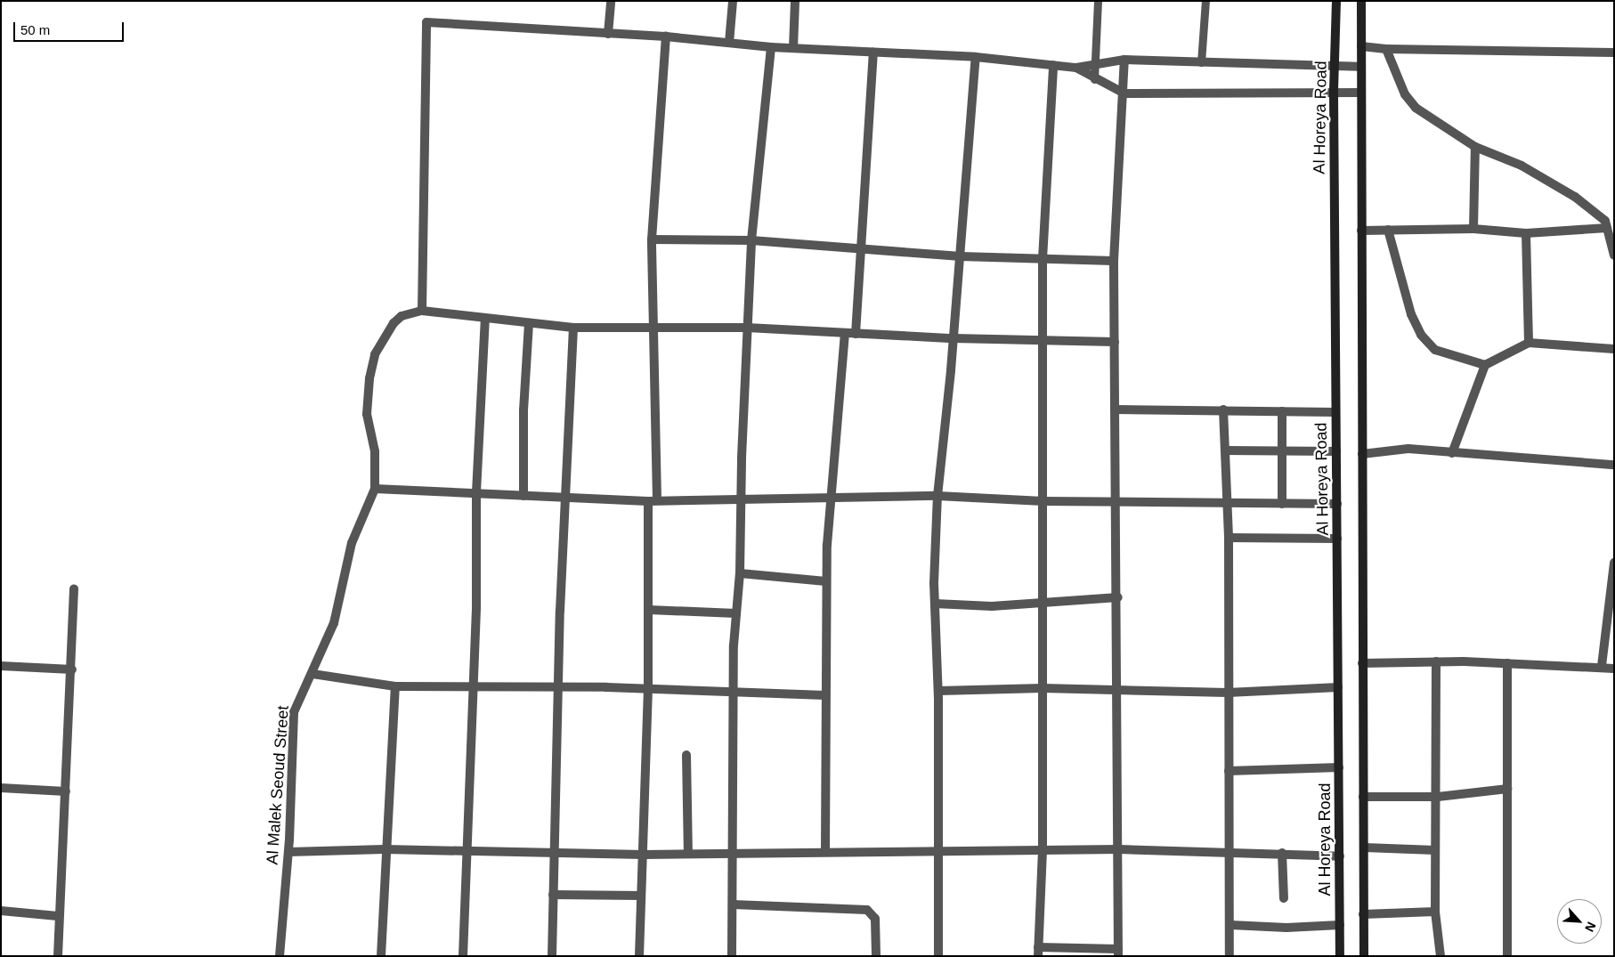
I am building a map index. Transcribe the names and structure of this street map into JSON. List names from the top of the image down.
{
  "streets": {
    "main road": ["Al Horeya Road"],
    "street": ["Al Malek Seoud Street"]
  },
  "scale_bar": "50 m",
  "north": "bottom right"
}
